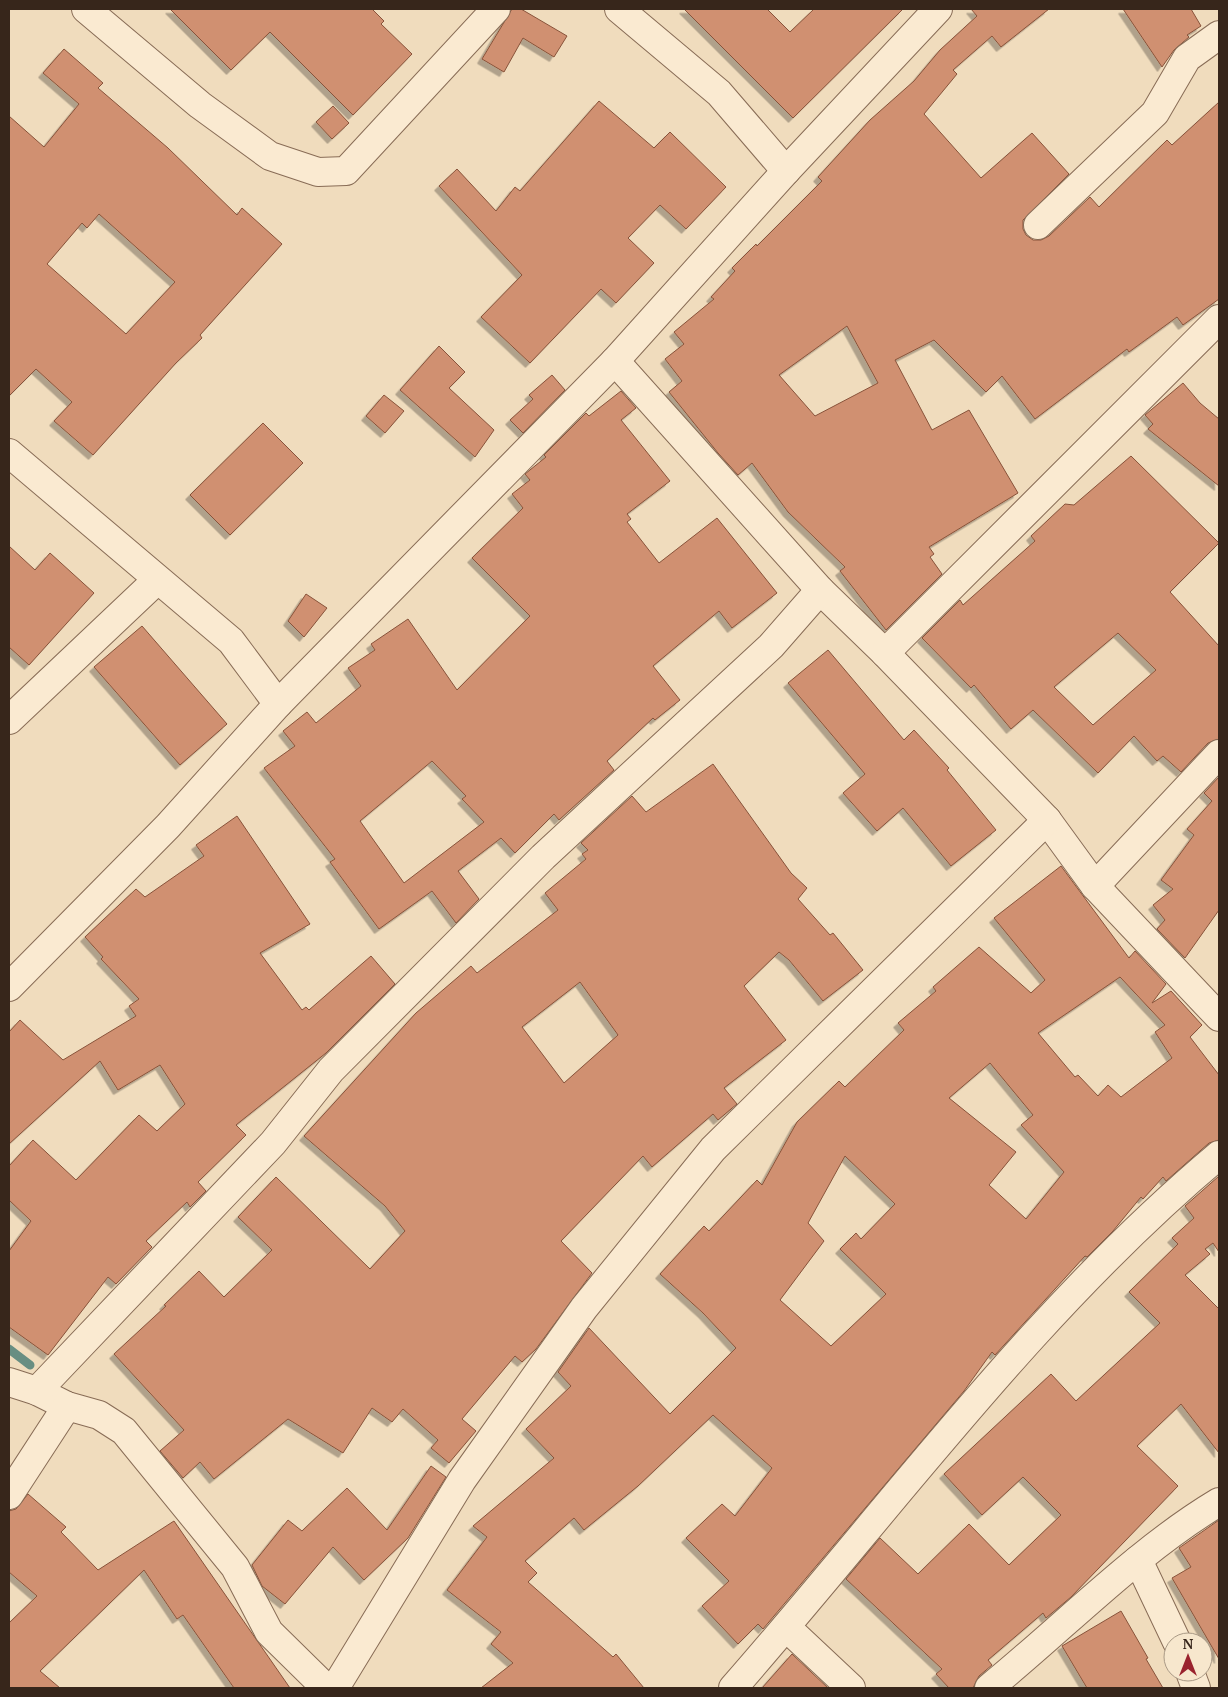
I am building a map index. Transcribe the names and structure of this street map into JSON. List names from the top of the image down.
{
  "north": "top"
}
